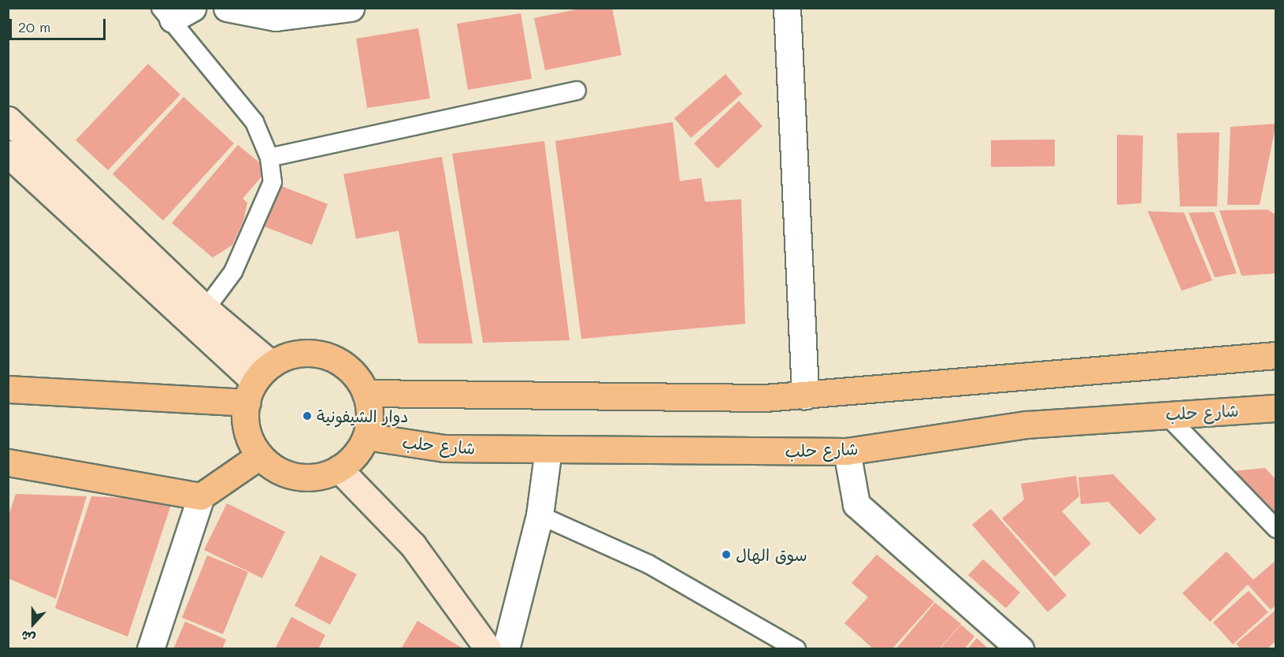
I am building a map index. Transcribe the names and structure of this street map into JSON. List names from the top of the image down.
{
  "streets": {
    "main road": ["شارع حلب"]
  },
  "places": ["دوار الشيفونية", "سوق الهال"],
  "scale_bar": "20 m",
  "north": "bottom"
}
